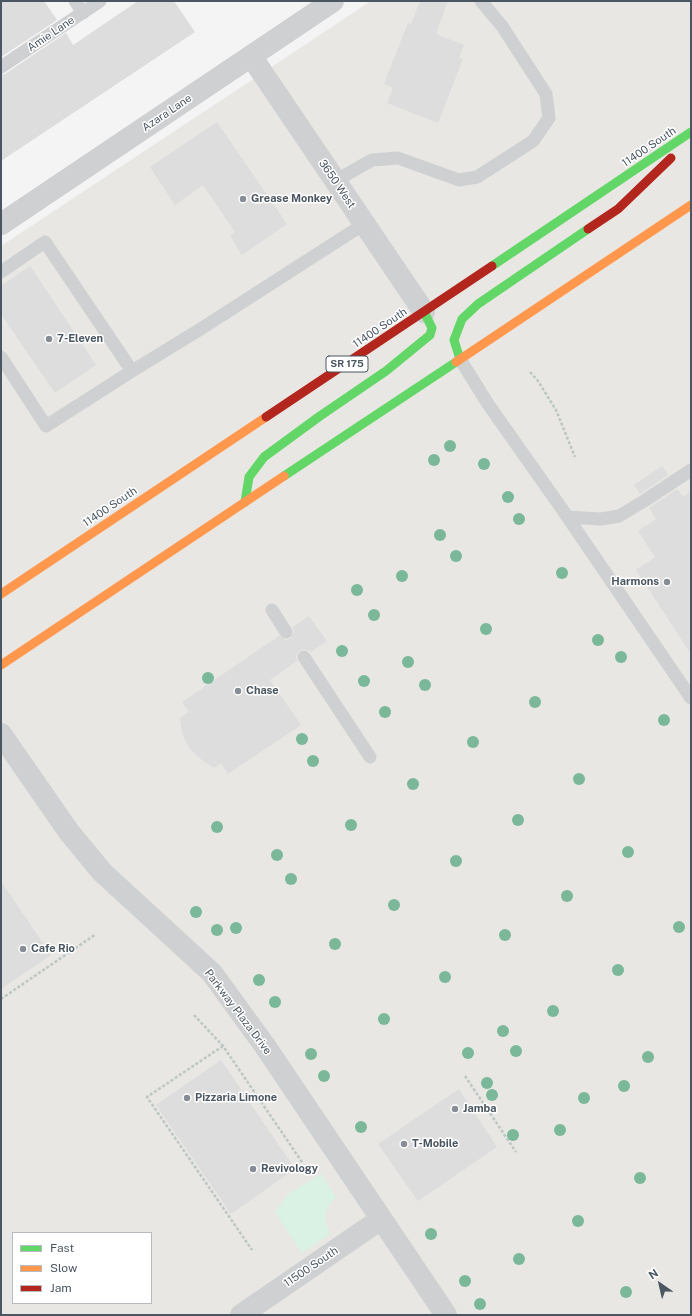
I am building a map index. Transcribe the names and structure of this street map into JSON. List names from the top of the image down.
{
  "streets": {
    "main road": ["11400 South", "SR 175"],
    "street": [
      "Azara Lane",
      "3650 West",
      "Parkway Plaza Drive",
      "11500 South"
    ],
    "lane": ["Amie Lane"]
  },
  "crossings": [
    ["Azara Lane", "3650 West"],
    ["11400 South", "3650 West"],
    ["Parkway Plaza Drive", "11500 South"]
  ],
  "places": [
    "Grease Monkey",
    "7-Eleven",
    "Harmons",
    "Chase",
    "Cafe Rio",
    "Pizzaria Limone",
    "Jamba",
    "T-Mobile",
    "Revivology"
  ],
  "legend": ["Fast", "Slow", "Jam"],
  "north": "top left"
}
